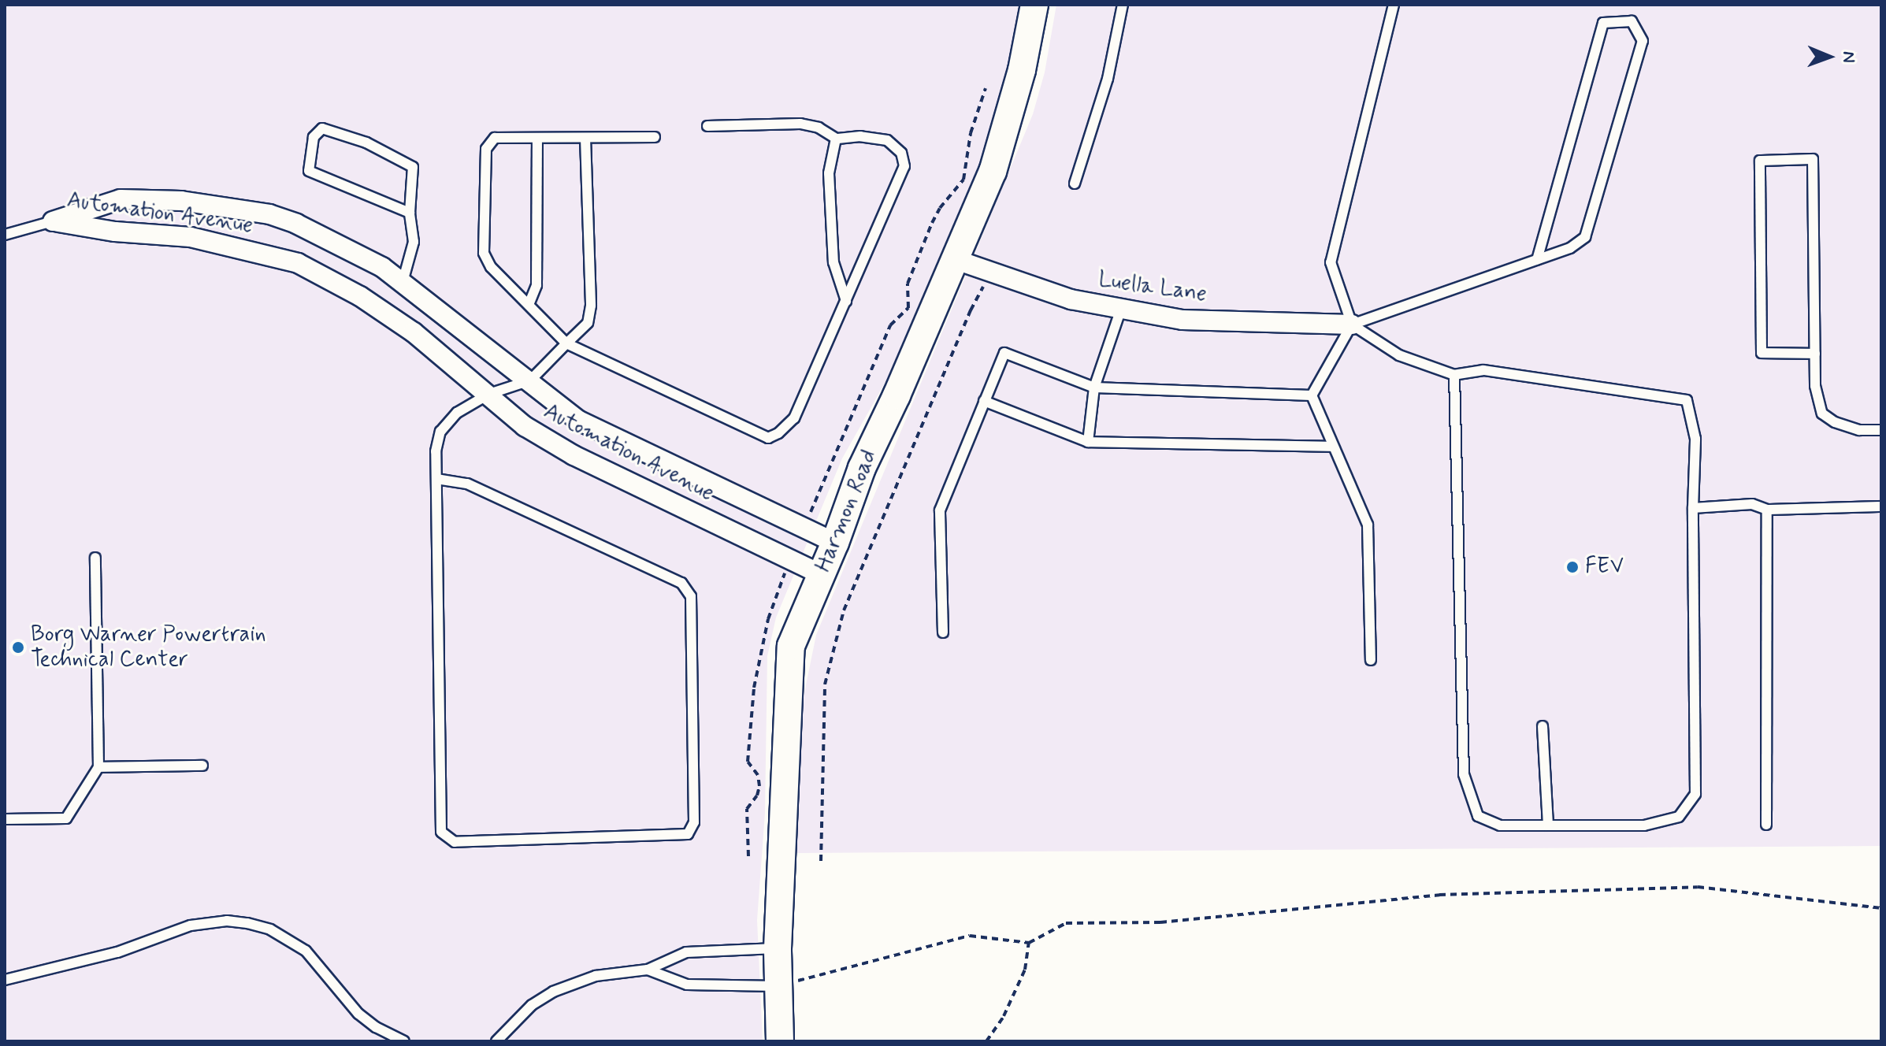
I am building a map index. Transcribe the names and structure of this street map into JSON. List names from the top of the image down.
{
  "streets": {
    "street": ["Automation Avenue", "Luella Lane", "Harmon Road"]
  },
  "crossings": [
    ["Automation Avenue", "Harmon Road"],
    ["Luella Lane", "Harmon Road"]
  ],
  "places": ["FEV", "Borg Warner Powertrain Technical Center"],
  "north": "right"
}
